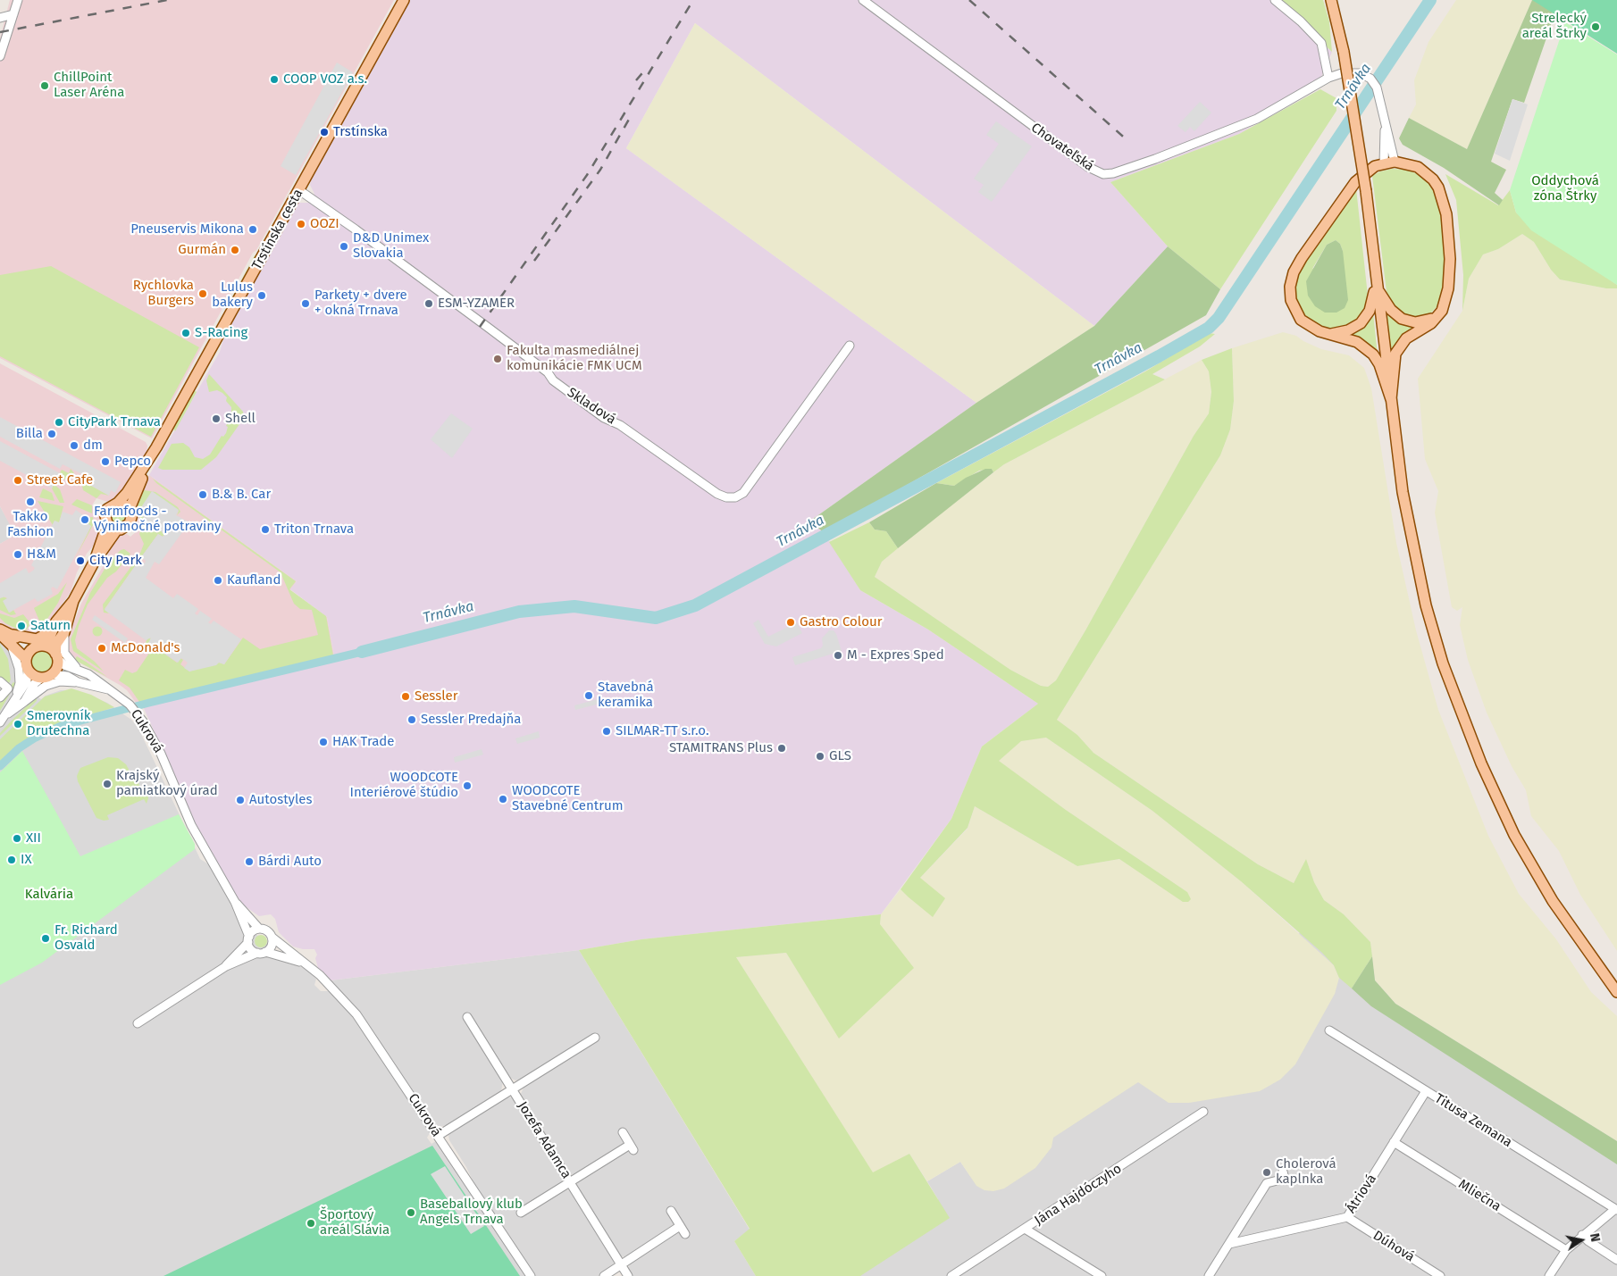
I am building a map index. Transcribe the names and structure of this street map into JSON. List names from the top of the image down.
{
  "streets": {
    "main road": ["Trstínska cesta"],
    "street": [
      "Chovateľská",
      "Skladová",
      "Cukrová",
      "Titusa Zemana",
      "Jozefa Adamca",
      "Átriová",
      "Jána Hajdóczyho",
      "Mliečna",
      "Dúhová"
    ]
  },
  "crossings": [
    ["Trstínska cesta", "Skladová"],
    ["Trstínska cesta", "Cukrová"],
    ["Titusa Zemana", "Átriová"],
    ["Átriová", "Mliečna"],
    ["Átriová", "Dúhová"]
  ],
  "water": ["Trnávka"],
  "parks": ["Oddychová zóna Štrky", "Kalvária"],
  "places": [
    "Strelecký areál Štrky",
    "COOP VOZ a.s.",
    "ChillPoint Laser Aréna",
    "Trstínska",
    "OOZI",
    "Pneuservis Mikona",
    "D&D Unimex Slovakia",
    "Gurmán",
    "Rychlovka Burgers",
    "Lulus bakery",
    "Parkety + dvere + okná Trnava",
    "ESM-YZAMER",
    "S-Racing",
    "Fakulta masmediálnej komunikácie FMK UCM",
    "Shell",
    "CityPark Trnava",
    "Billa",
    "dm",
    "Pepco",
    "Street Cafe",
    "B.& B. Car",
    "Takko Fashion",
    "Farmfoods - Výnimočné potraviny",
    "Triton Trnava",
    "H&M",
    "City Park",
    "Kaufland",
    "Gastro Colour",
    "Saturn",
    "McDonald's",
    "M - Expres Sped",
    "Stavebná keramika",
    "Sessler",
    "Sessler Predajňa",
    "Smerovník Drutechna",
    "SILMAR-TT s.r.o.",
    "HAK Trade",
    "STAMITRANS Plus",
    "GLS",
    "Krajský pamiatkový úrad",
    "WOODCOTE Interiérové štúdio",
    "WOODCOTE Stavebné Centrum",
    "Autostyles",
    "XII",
    "IX",
    "Bárdi Auto",
    "Fr. Richard Osvald",
    "Cholerová kaplnka",
    "Baseballový klub Angels Trnava",
    "Športový areál Slávia"
  ],
  "north": "right"
}
